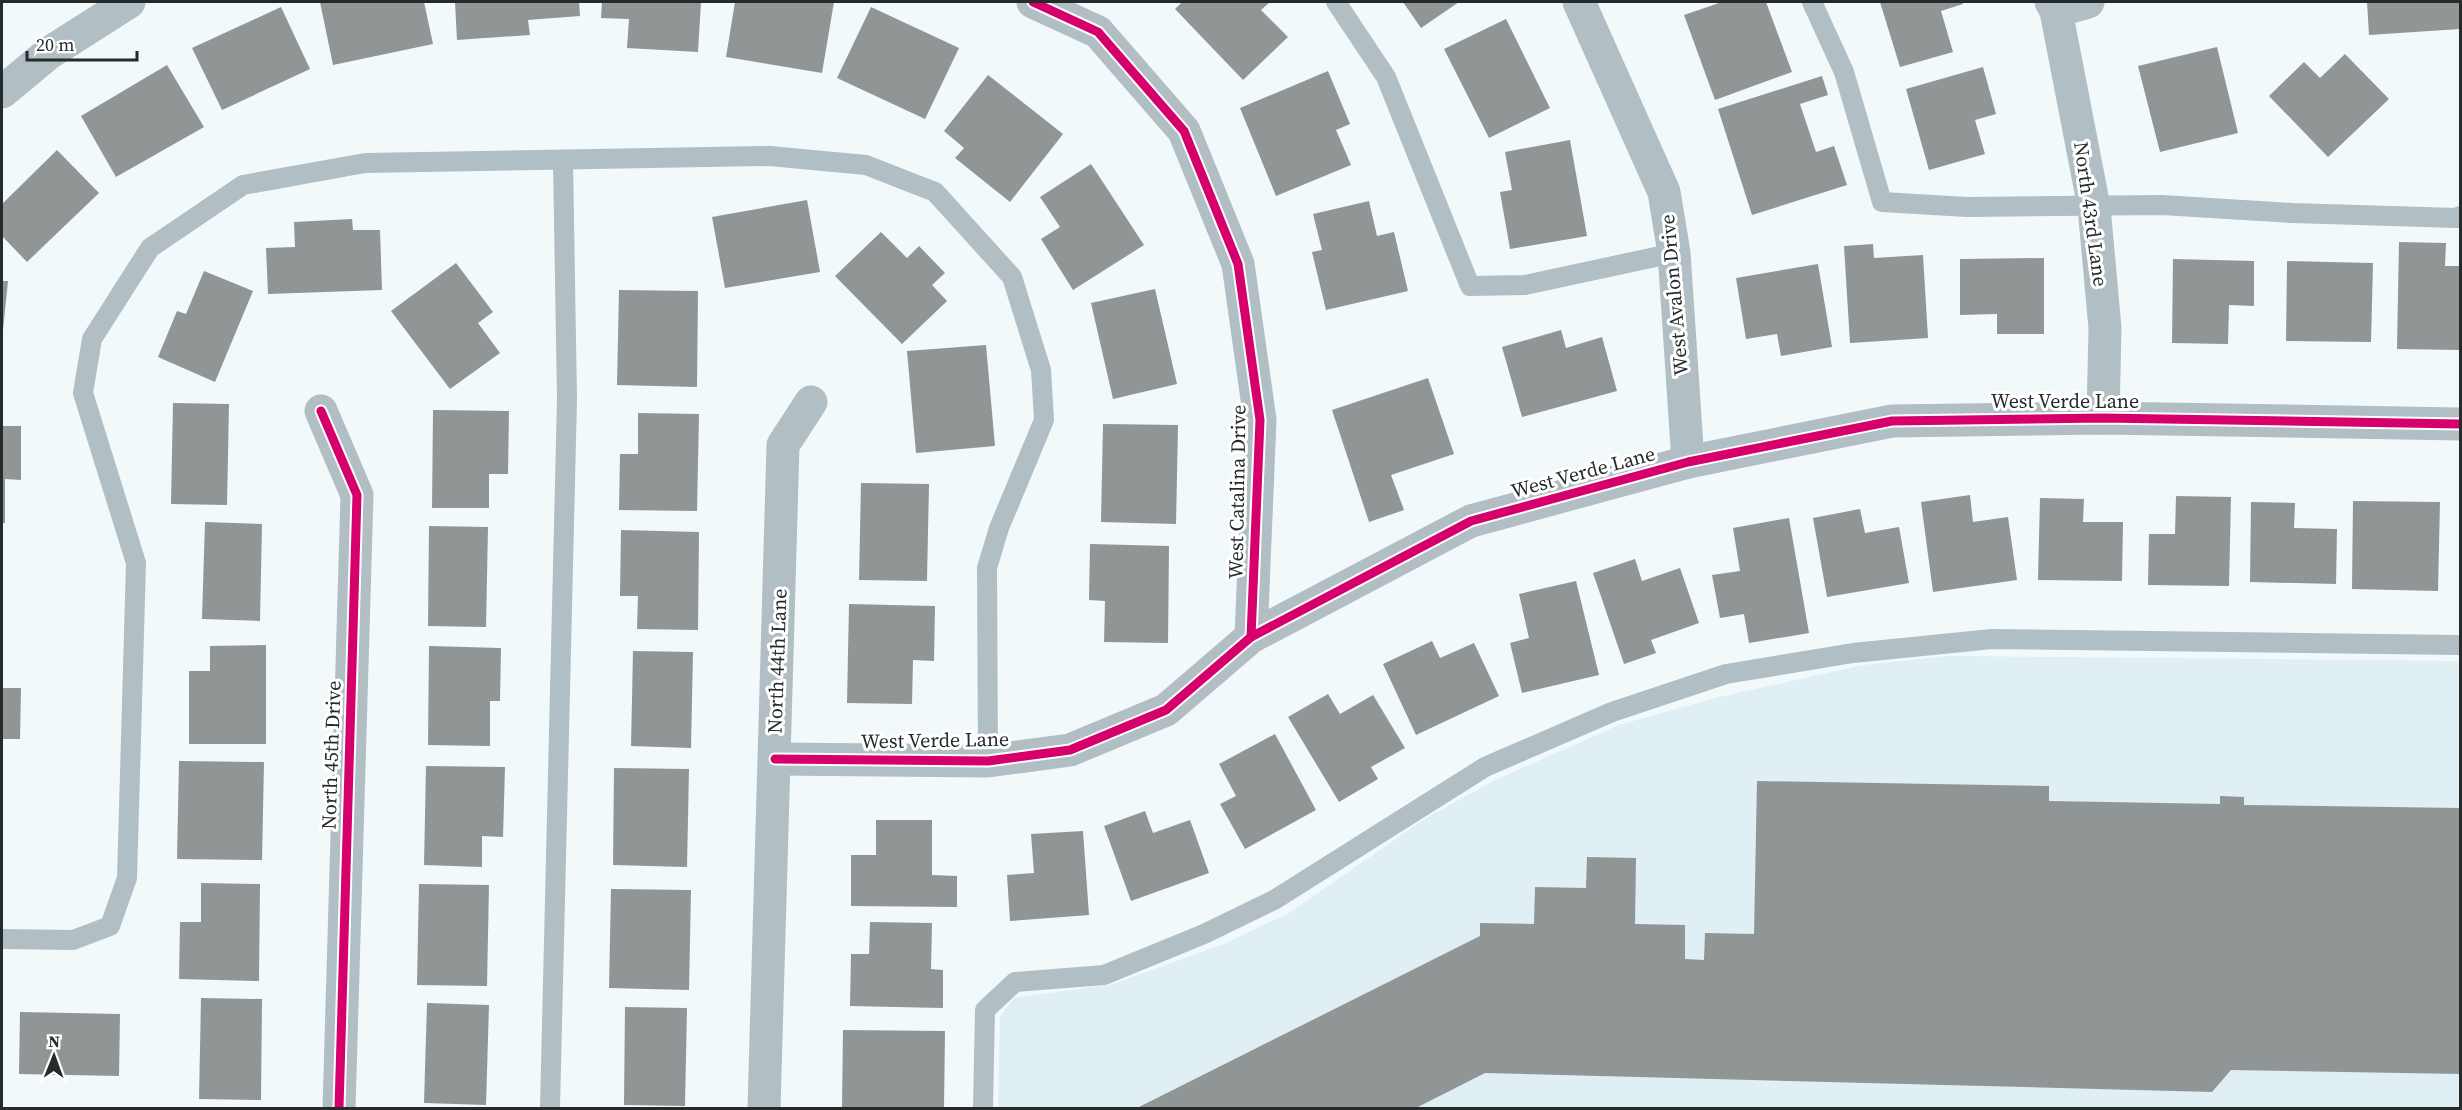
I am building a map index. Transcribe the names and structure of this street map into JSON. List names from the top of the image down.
{
  "streets": {
    "street": [
      "North 43rd Lane",
      "West Avalon Drive",
      "West Verde Lane",
      "West Catalina Drive",
      "North 44th Lane",
      "North 45th Drive"
    ]
  },
  "crossings": [
    ["North 43rd Lane", "West Verde Lane"],
    ["West Avalon Drive", "West Verde Lane"],
    ["West Verde Lane", "West Catalina Drive"],
    ["West Verde Lane", "North 44th Lane"]
  ],
  "scale_bar": "20 m",
  "north": "top"
}
